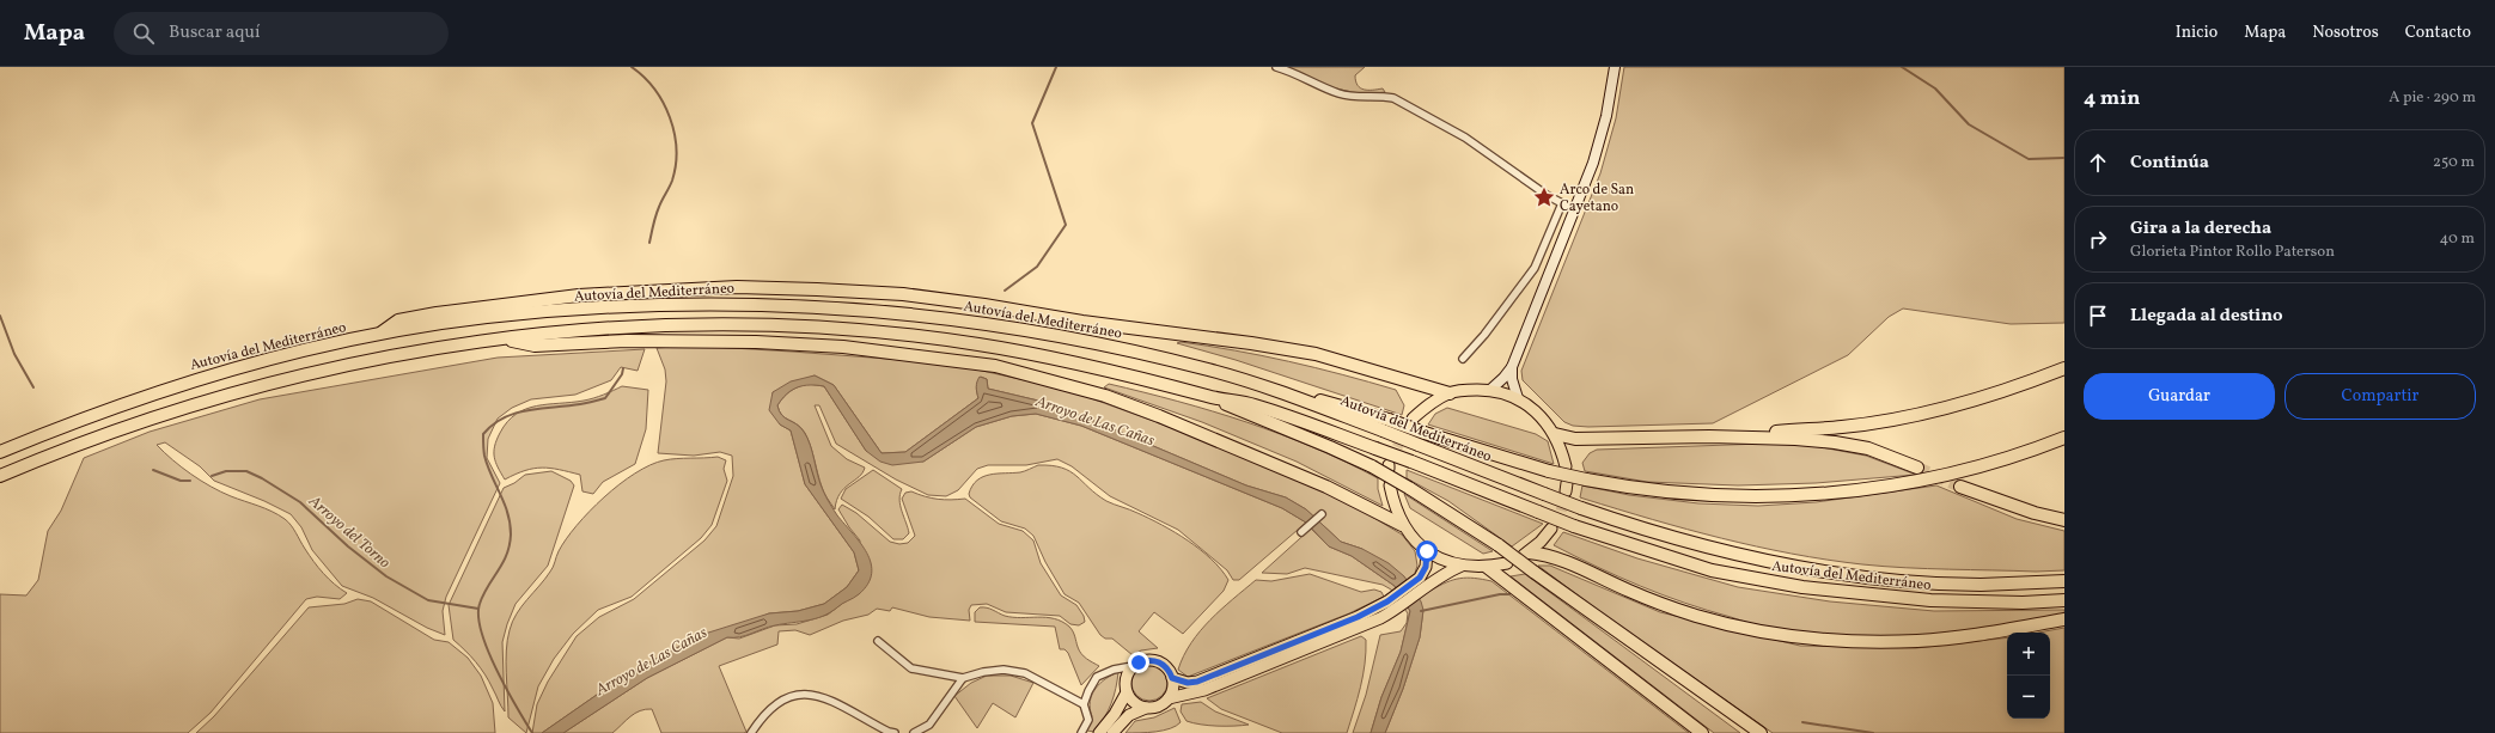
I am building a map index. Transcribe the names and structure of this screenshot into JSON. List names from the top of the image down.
{
  "streets": {
    "highway": ["Autovía del Mediterráneo"]
  },
  "water": ["Arroyo de Las Cañas", "Arroyo del Torno"],
  "places": {
    "place": ["Arco de San Cayetano"]
  },
  "page": {
    "header": "Mapa",
    "search": "Buscar aquí",
    "nav": [
      "Inicio",
      "Mapa",
      "Nosotros",
      "Contacto"
    ],
    "heading": ["4 min", "A pie · 290 m"],
    "list": [
      ["Continúa", "250 m"],
      ["Gira a la derecha", "Glorieta Pintor Rollo Paterson", "40 m"],
      "Llegada al destino"
    ],
    "buttons": ["Guardar", "Compartir"],
    "map_buttons": ["+", "−"]
  }
}
